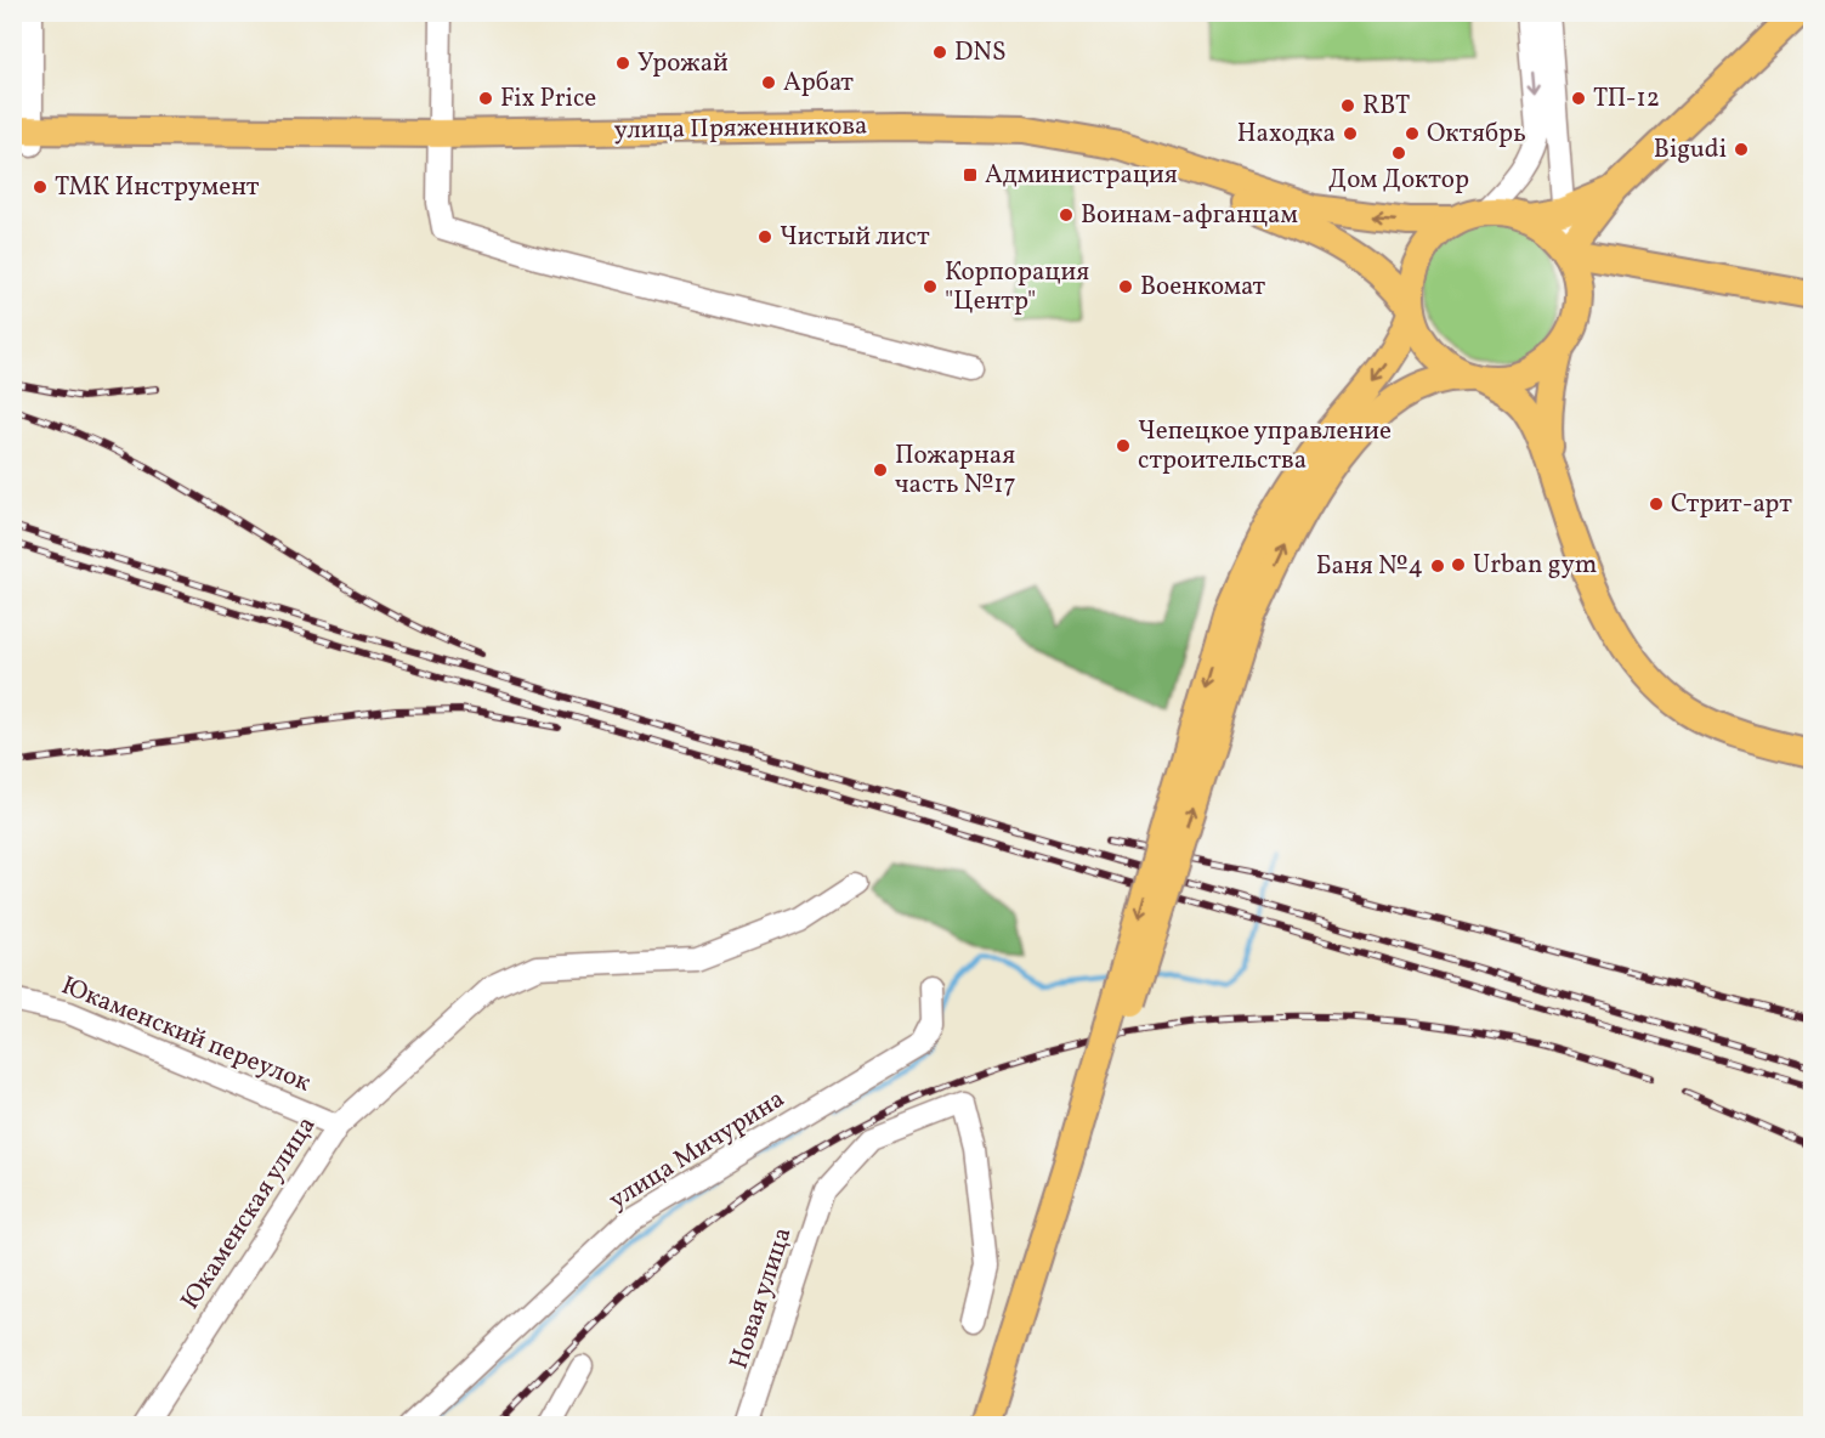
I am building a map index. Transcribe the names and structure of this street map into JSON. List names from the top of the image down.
{
  "streets": {
    "main road": ["улица Пряженникова"],
    "street": [
      "Юкаменский переулок",
      "улица Мичурина",
      "Юкаменская улица",
      "Новая улица"
    ]
  },
  "crossings": [
    ["Юкаменский переулок", "Юкаменская улица"]
  ],
  "places": {
    "other": [
      "DNS",
      "Урожай",
      "Арбат",
      "Fix Price",
      "ТП-12",
      "RBT",
      "Находка",
      "Октябрь",
      "Bigudi",
      "Дом Доктор",
      "ТМК Инструмент",
      "Воинам-афганцам",
      "Чистый лист",
      "Корпорация \"Центр\"",
      "Военкомат",
      "Чепецкое управление строительства",
      "Пожарная часть №17",
      "Стрит-арт",
      "Urban gym",
      "Баня №4"
    ],
    "transit": ["Администрация"]
  }
}
